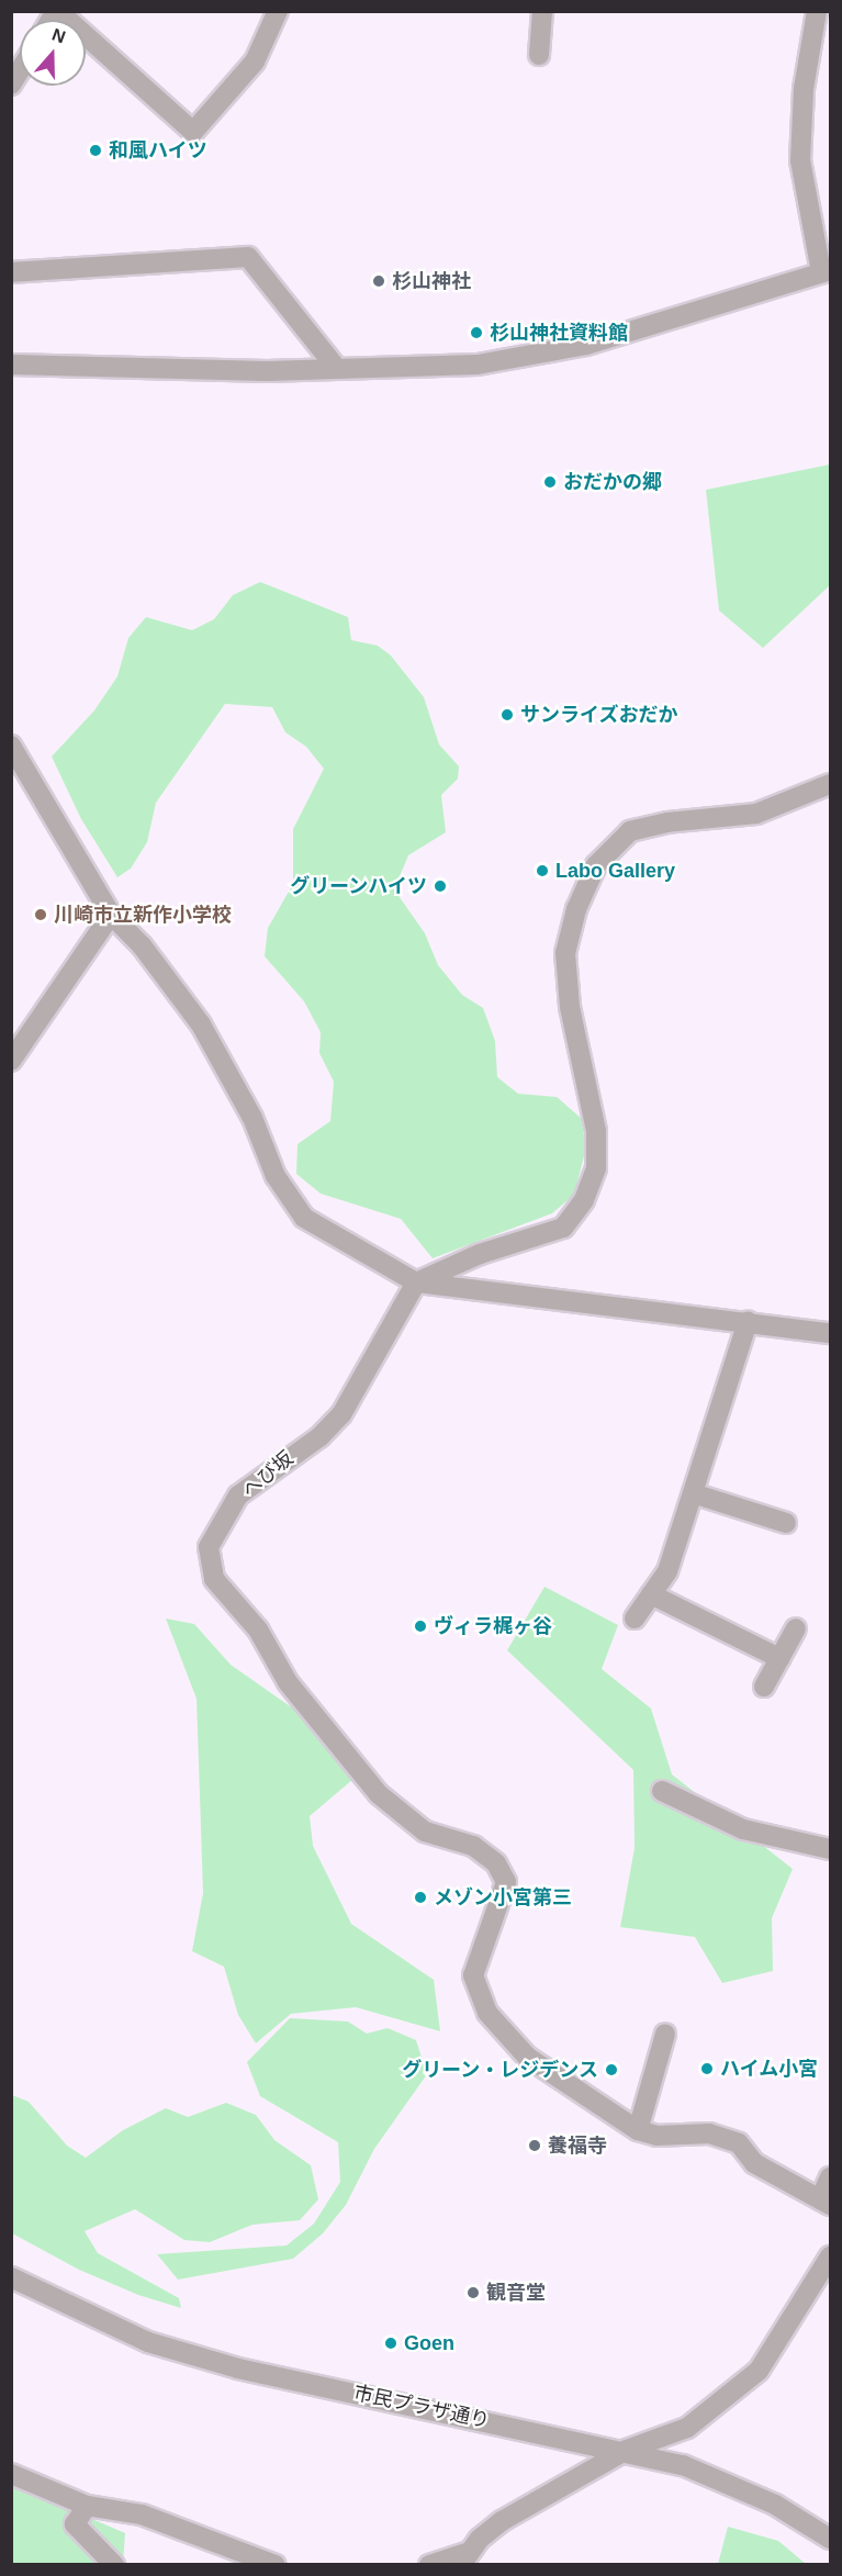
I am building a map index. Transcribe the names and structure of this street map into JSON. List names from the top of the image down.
{
  "streets": {
    "street": ["へび坂", "市民プラザ通り"]
  },
  "places": [
    "和風ハイツ",
    "杉山神社",
    "杉山神社資料館",
    "おだかの郷",
    "サンライズおだか",
    "Labo Gallery",
    "グリーンハイツ",
    "川崎市立新作小学校",
    "ヴィラ梶ヶ谷",
    "メゾン小宮第三",
    "ハイム小宮",
    "グリーン・レジデンス",
    "養福寺",
    "観音堂",
    "Goen"
  ],
  "north": "top"
}
